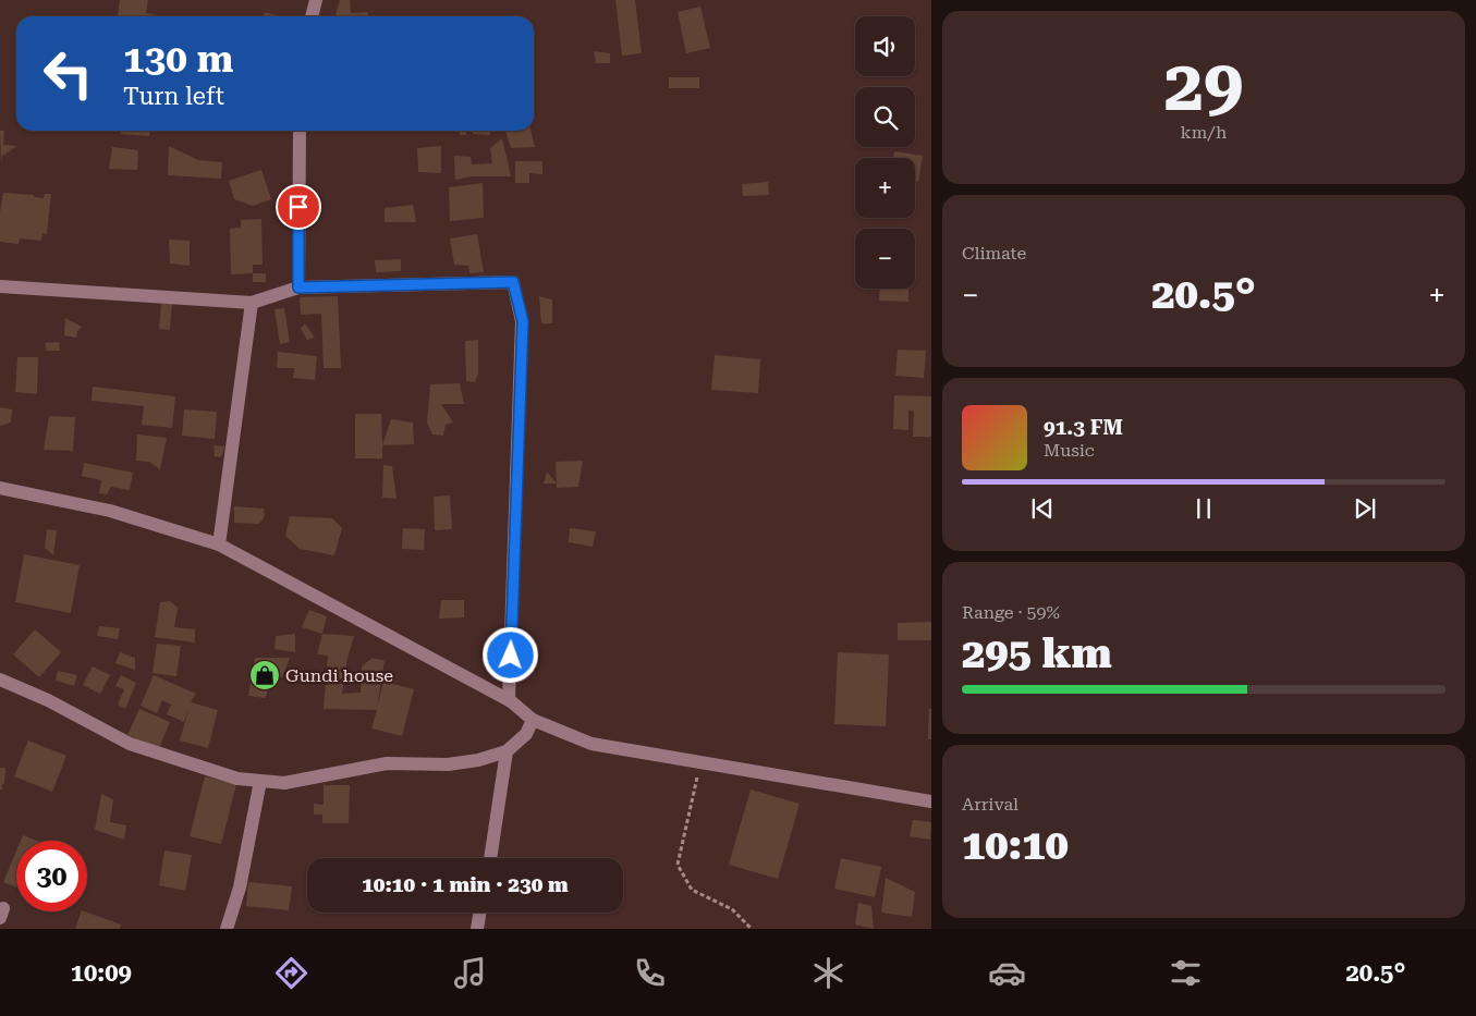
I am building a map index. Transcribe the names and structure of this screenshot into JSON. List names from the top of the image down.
{
  "places": {
    "shop": ["Gundi house"]
  },
  "page": {
    "tile": [
      ["29", "km/h"],
      "Climate",
      ["Range · 59%", "295 km"],
      ["Arrival", "10:10"]
    ],
    "map_buttons": ["+", "−"],
    "turn": ["130 m", "Turn left"],
    "heat": ["−", "20.5°", "+"],
    "song": ["91.3 FM", "Music"],
    "limit": "30",
    "trip": "10:10 · 1 min · 230 m",
    "tabs": ["10:09", "20.5°"]
  }
}
